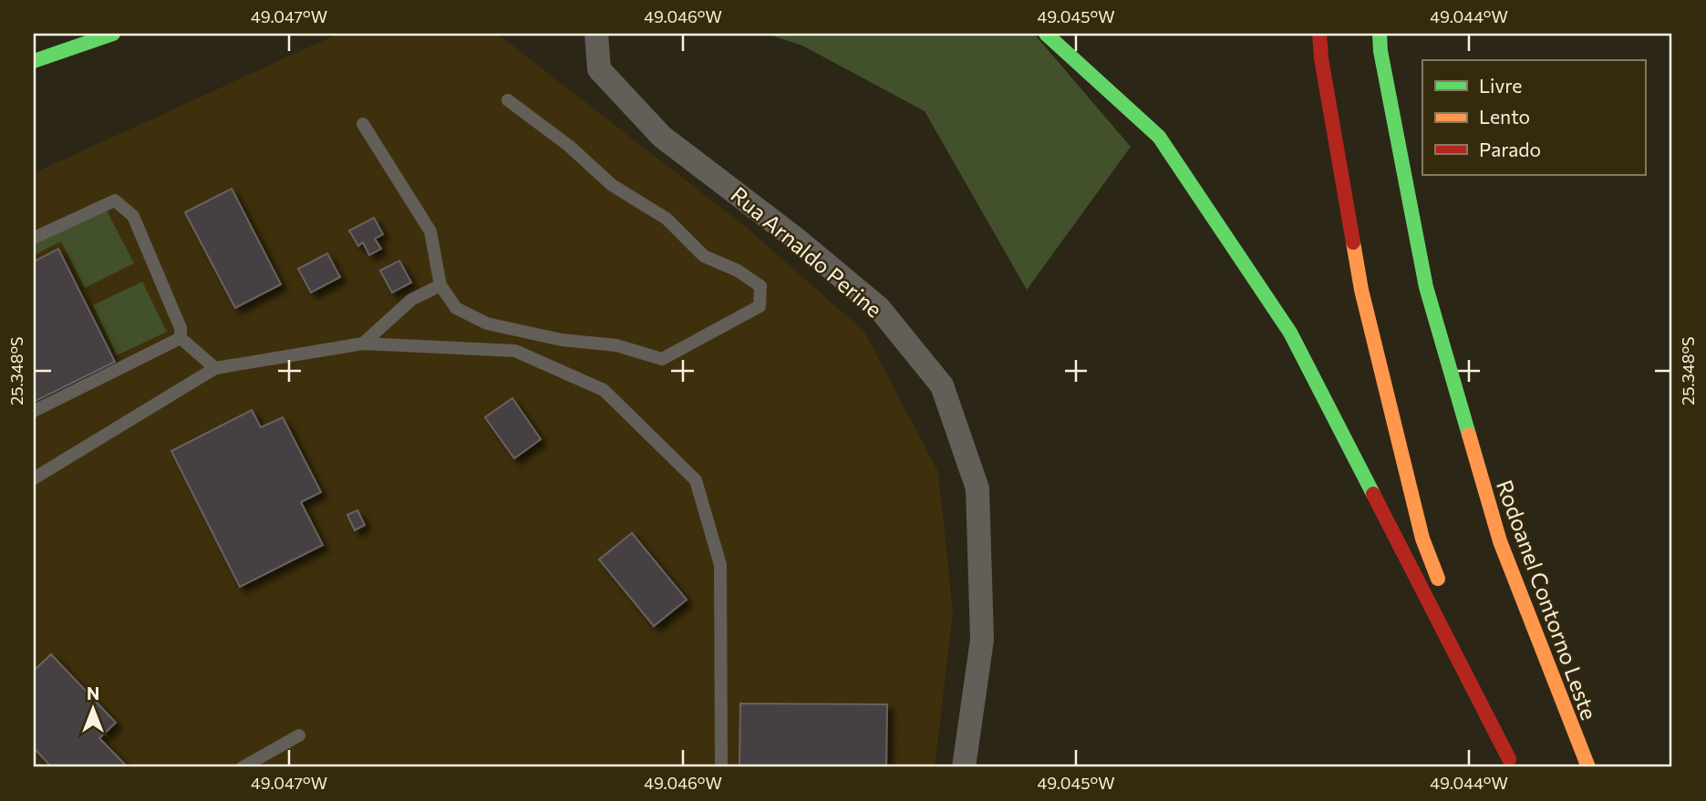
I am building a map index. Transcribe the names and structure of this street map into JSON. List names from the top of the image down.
{
  "streets": {
    "highway": ["Rodoanel Contorno Leste"],
    "street": ["Rua Arnaldo Perine"]
  },
  "legend": ["Livre", "Lento", "Parado"],
  "north": "top",
  "coordinates": [
    "49.047°W",
    "49.046°W",
    "49.045°W",
    "49.044°W",
    "25.348°S"
  ]
}
